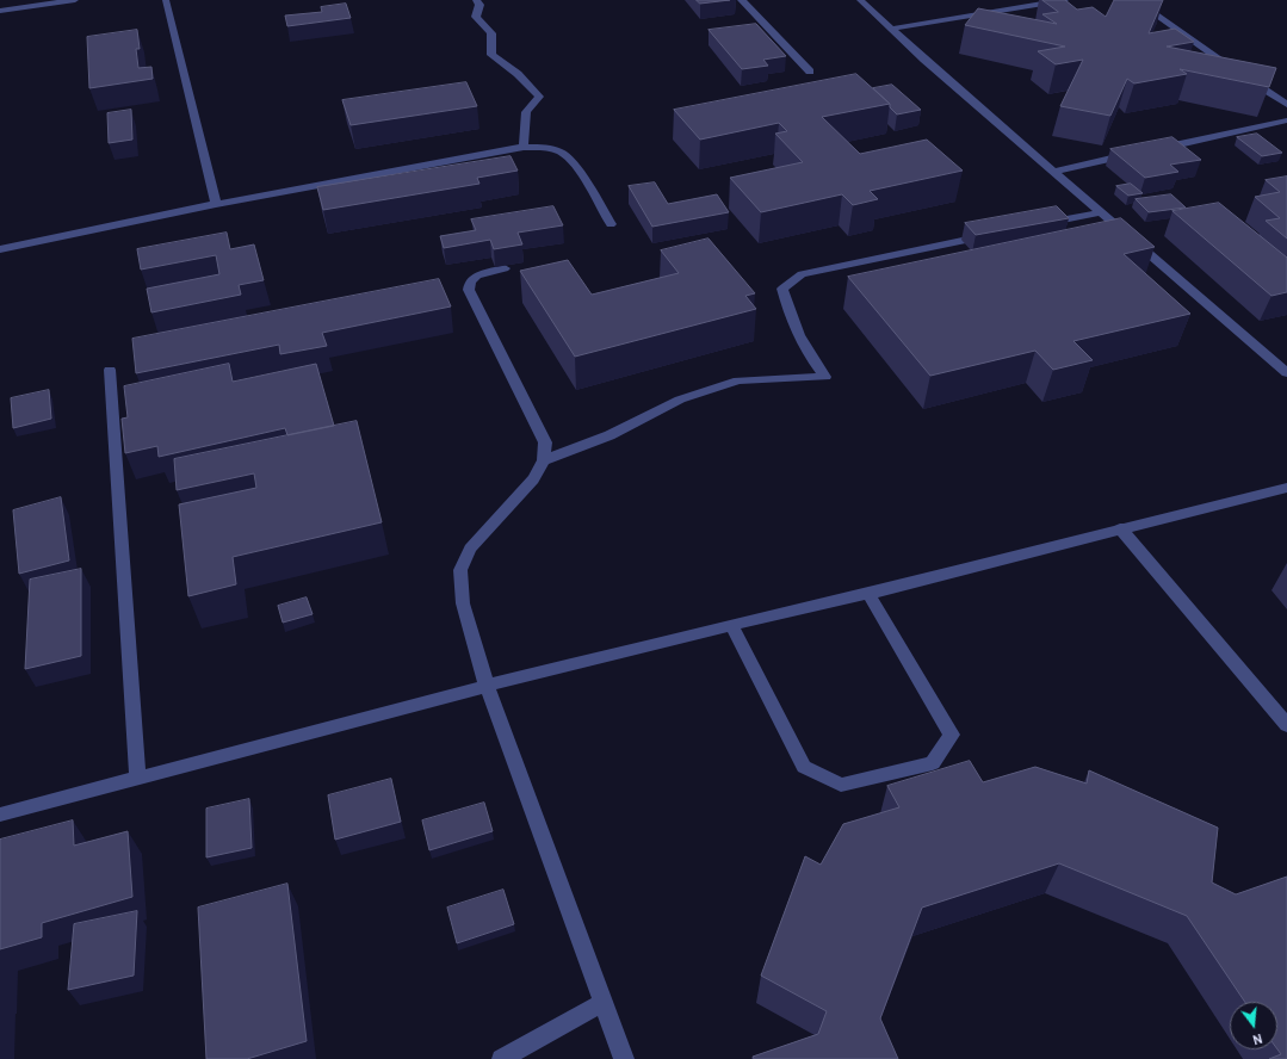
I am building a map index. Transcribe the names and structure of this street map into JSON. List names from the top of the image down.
{
  "north": "bottom"
}
